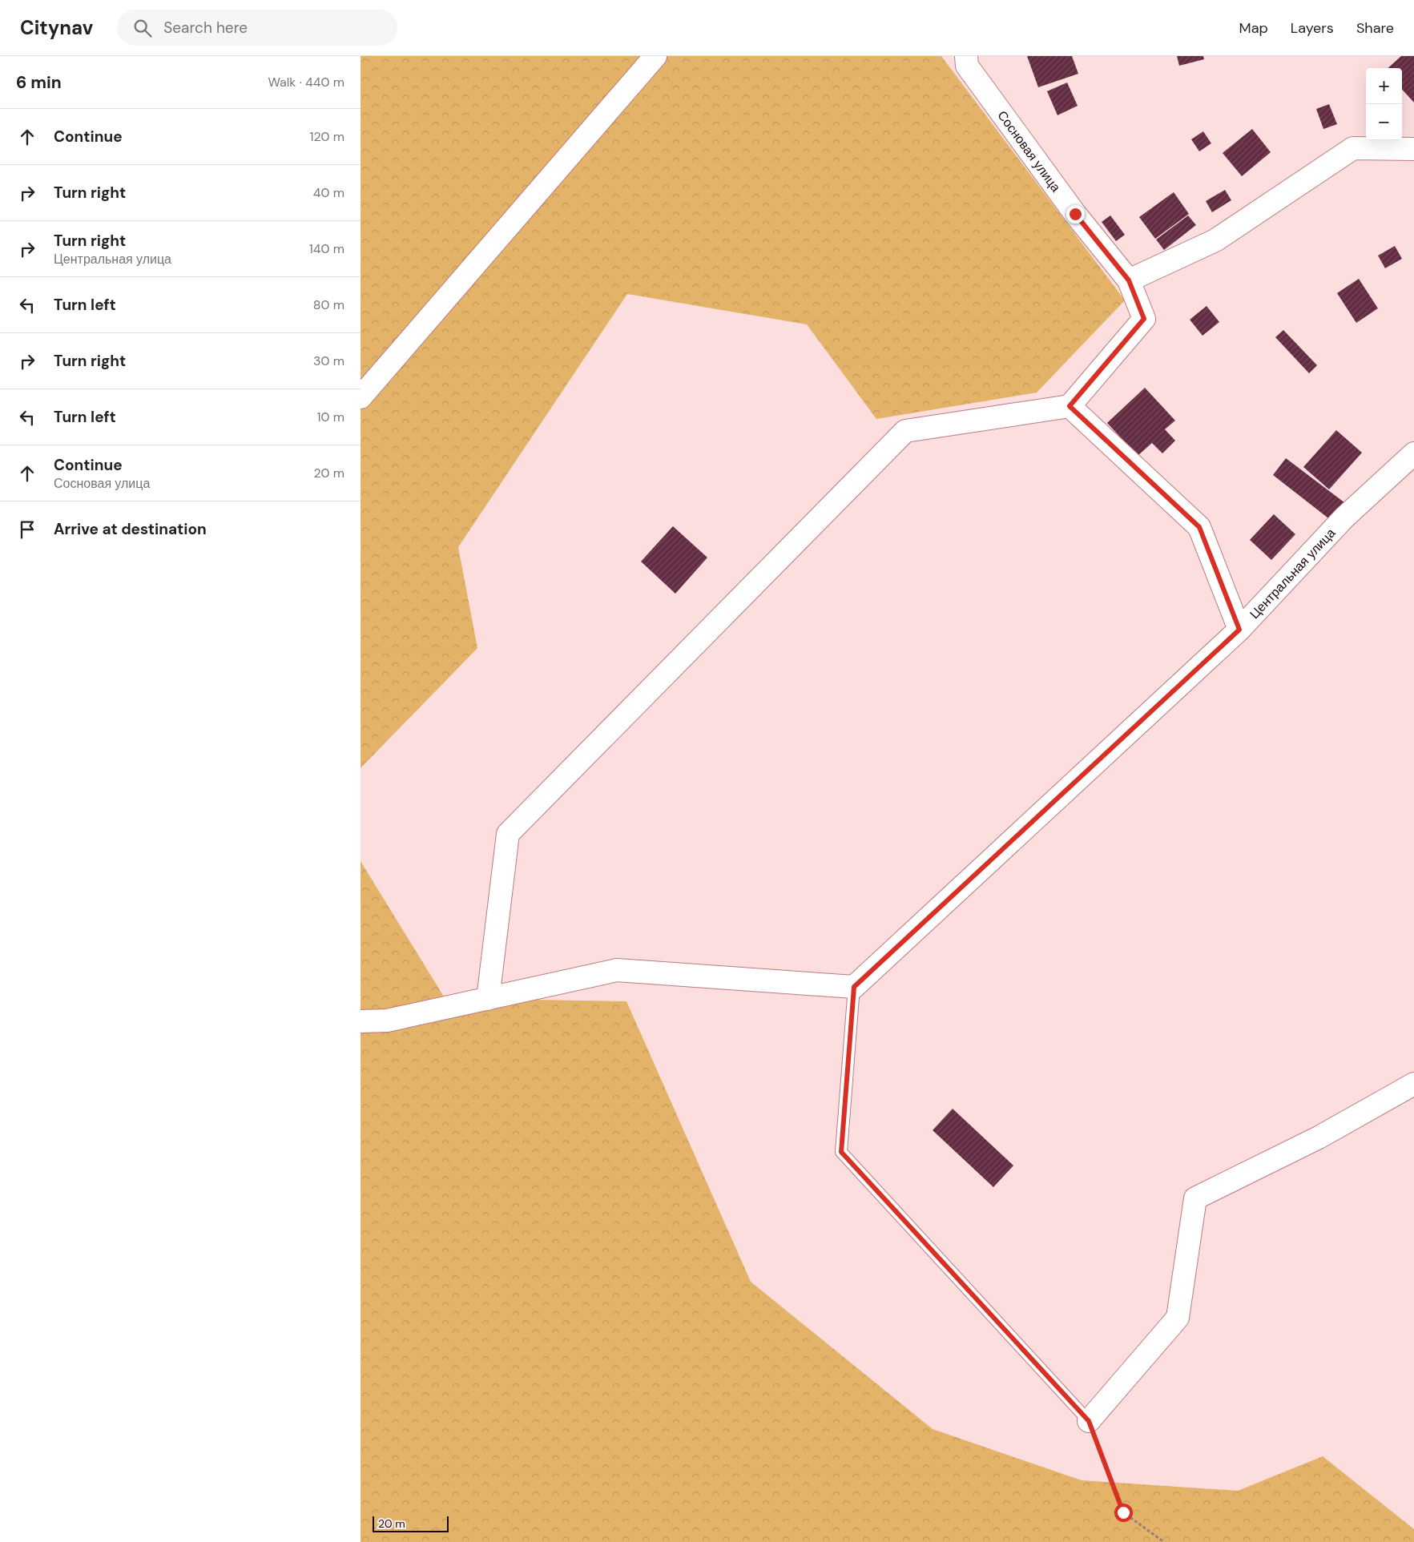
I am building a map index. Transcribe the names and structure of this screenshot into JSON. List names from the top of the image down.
{
  "streets": {
    "street": ["Сосновая улица", "Центральная улица"]
  },
  "scale_bar": "20 m",
  "page": {
    "header": "Citynav",
    "search": "Search here",
    "nav": ["Map", "Layers", "Share"],
    "heading": ["6 min", "Walk · 440 m"],
    "map_buttons": ["+", "−"],
    "list": [
      ["Continue", "120 m"],
      ["Turn right", "40 m"],
      ["Turn right", "Центральная улица", "140 m"],
      ["Turn left", "80 m"],
      ["Turn right", "30 m"],
      ["Turn left", "10 m"],
      ["Continue", "Сосновая улица", "20 m"],
      "Arrive at destination"
    ],
    "scale": "20 m"
  }
}
